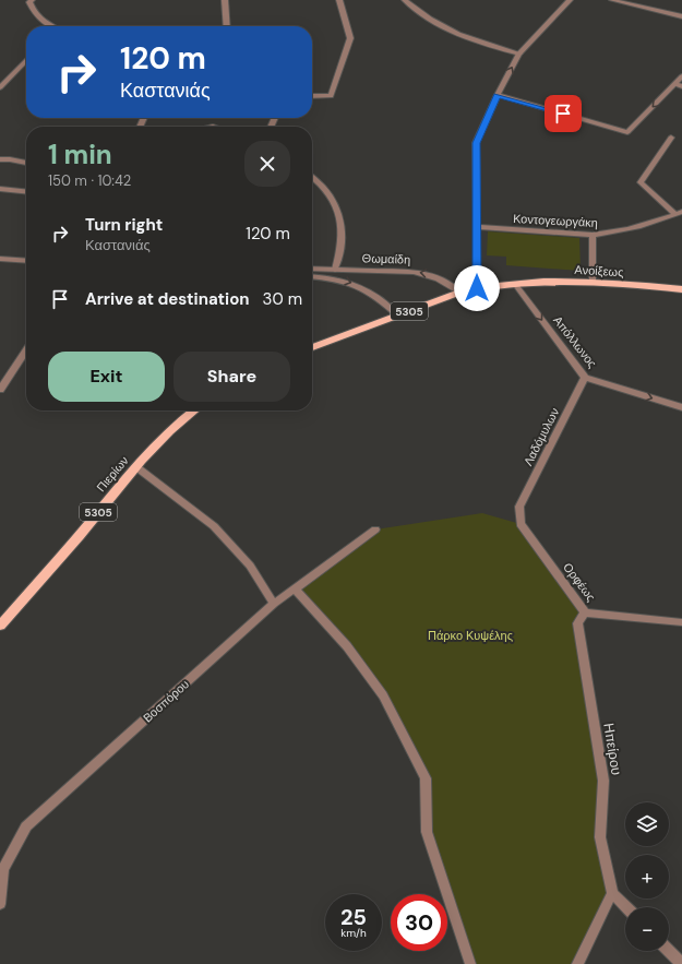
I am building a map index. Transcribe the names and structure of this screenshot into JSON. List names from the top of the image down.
{
  "streets": {
    "main road": ["Ανοίξεως", "5305", "Πιερίων"],
    "street": [
      "Κοντογεωργάκη",
      "Θωμαίδη",
      "Απόλλωνος",
      "Λαδόμυλων",
      "Ορφέως",
      "Βοσπόρου",
      "Ηπείρου"
    ]
  },
  "crossings": [
    ["Θωμαίδη", "5305"],
    ["Ανοίξεως", "5305"],
    ["Ανοίξεως", "Απόλλωνος"],
    ["5305", "Απόλλωνος"],
    ["Απόλλωνος", "Λαδόμυλων"],
    ["Λαδόμυλων", "Ορφέως"],
    ["Ορφέως", "Ηπείρου"]
  ],
  "one_way": ["Απόλλωνος"],
  "parks": ["Πάρκο Κυψέλης"],
  "page": {
    "turn": ["120 m", "Καστανιάς"],
    "heading": ["1 min", "150 m · 10:42"],
    "list": [
      {
        "name": "Turn right",
        "note": "Καστανιάς",
        "value": "120 m"
      },
      {
        "name": "Arrive at destination",
        "value": "30 m"
      }
    ],
    "buttons": ["Exit", "Share"],
    "map_buttons": ["+", "−"],
    "speed": "25 km/h",
    "limit": "30"
  }
}
